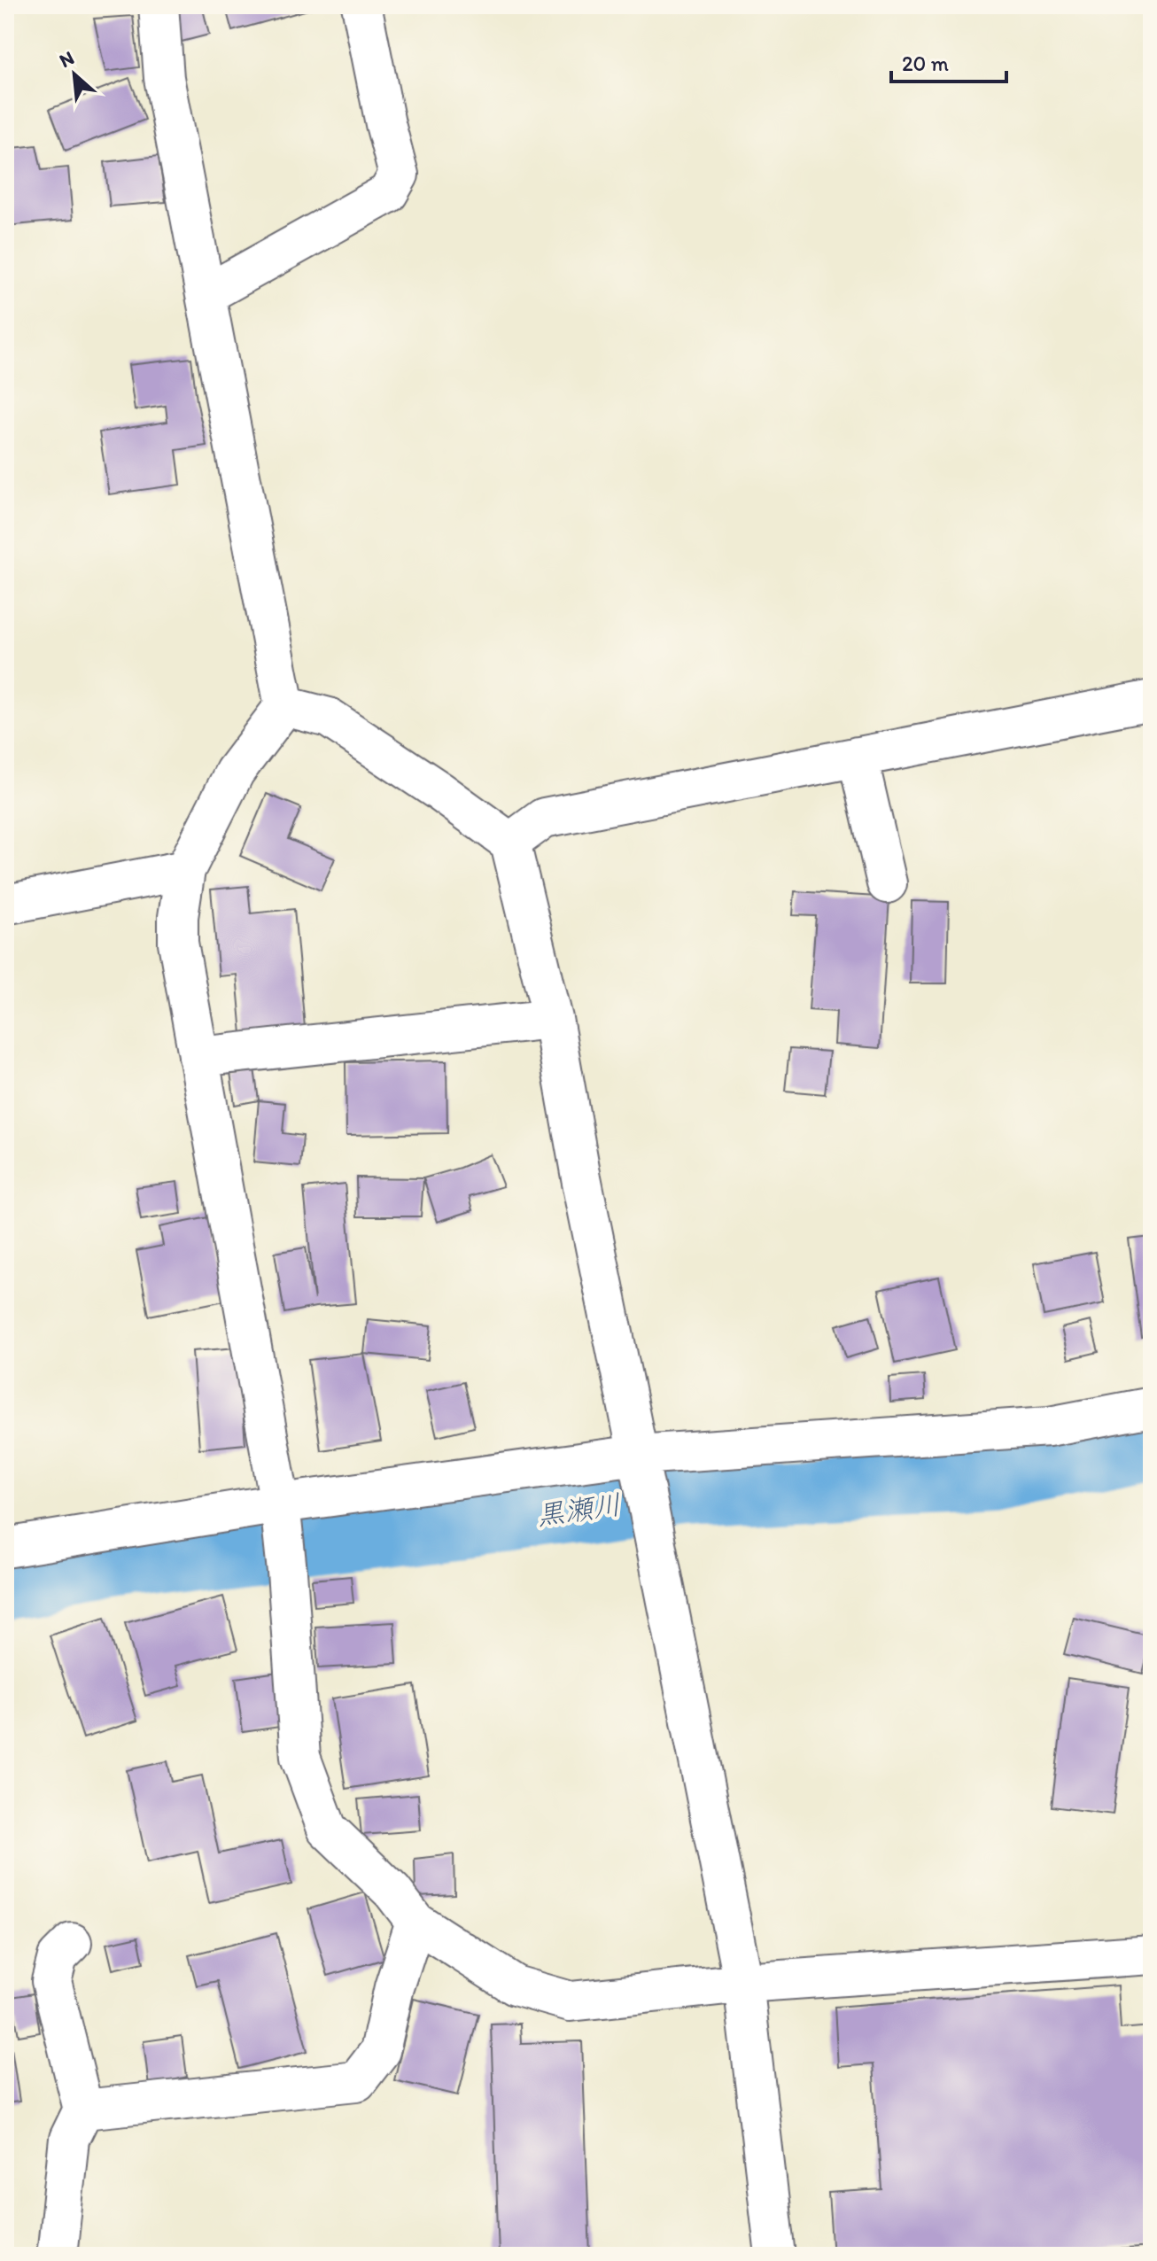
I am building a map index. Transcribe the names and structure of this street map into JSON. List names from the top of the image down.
{
  "water": ["黒瀬川"],
  "scale_bar": "20 m",
  "north": "top left"
}
